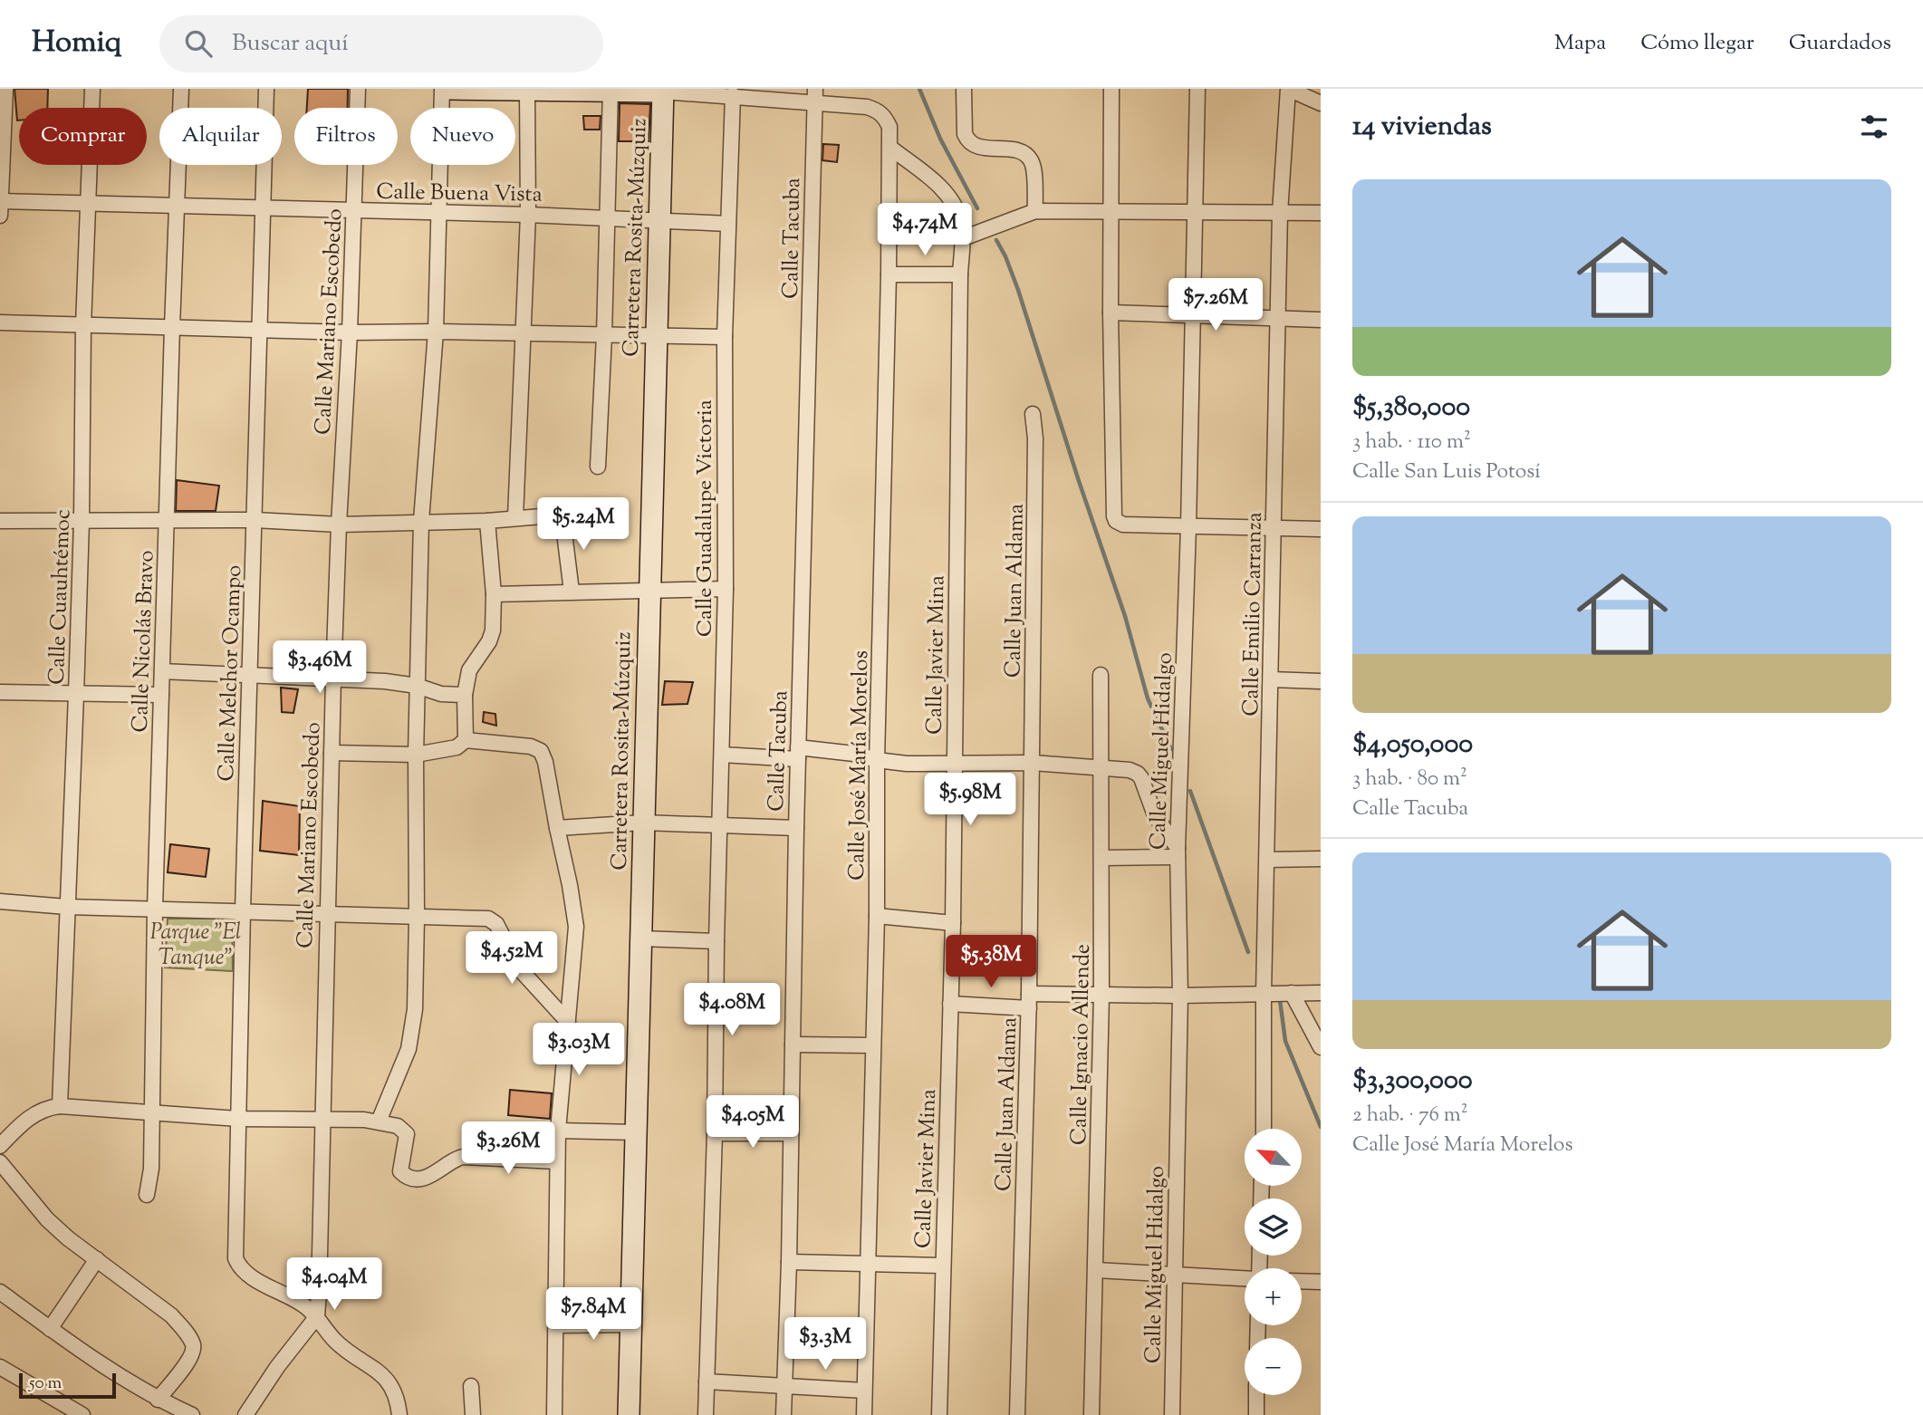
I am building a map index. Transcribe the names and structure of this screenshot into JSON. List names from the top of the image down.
{
  "streets": {
    "main road": ["Carretera Rosita-Múzquiz"],
    "street": [
      "Calle Buena Vista",
      "Calle Tacuba",
      "Calle Mariano Escobedo",
      "Calle Guadalupe Victoria",
      "Calle Juan Aldama",
      "Calle Cuauhtémoc",
      "Calle Emilio Carranza",
      "Calle Nicolás Bravo",
      "Calle Javier Mina",
      "Calle Melchor Ocampo",
      "Calle Miguel Hidalgo",
      "Calle José María Morelos",
      "Calle Ignacio Allende"
    ]
  },
  "crossings": [
    ["Calle Buena Vista", "Carretera Rosita-Múzquiz"],
    ["Calle Buena Vista", "Calle Mariano Escobedo"],
    ["Calle Buena Vista", "Calle Guadalupe Victoria"],
    ["Calle Buena Vista", "Calle Cuauhtémoc"],
    ["Calle Buena Vista", "Calle Nicolás Bravo"],
    ["Calle Buena Vista", "Calle Melchor Ocampo"],
    ["Calle Tacuba", "Calle José María Morelos"],
    ["Calle Mariano Escobedo", "Calle Melchor Ocampo"],
    ["Calle Javier Mina", "Calle José María Morelos"]
  ],
  "parks": ["Parque \"El Tanque\""],
  "scale_bar": "50 m",
  "north": "top left",
  "page": {
    "header": "Homiq",
    "search": "Buscar aquí",
    "nav": ["Mapa", "Cómo llegar", "Guardados"],
    "heading": "14 viviendas",
    "chip": [
      "Comprar",
      "Alquilar",
      "Filtros",
      "Nuevo"
    ],
    "list": [
      {
        "name": "$5,380,000",
        "note": "3 hab. · 110 m² · Calle San Luis Potosí"
      },
      {
        "name": "$4,050,000",
        "note": "3 hab. · 80 m² · Calle Tacuba"
      },
      {
        "name": "$3,300,000",
        "note": "2 hab. · 76 m² · Calle José María Morelos"
      }
    ],
    "price": [
      "$4.74M",
      "$7.26M",
      "$5.24M",
      "$3.46M",
      "$5.98M",
      "$4.52M",
      "$5.38M",
      "$4.08M",
      "$3.03M",
      "$4.05M",
      "$3.26M",
      "$4.04M",
      "$7.84M",
      "$3.3M"
    ],
    "map_buttons": ["+", "−"],
    "scale": "50 m"
  }
}
